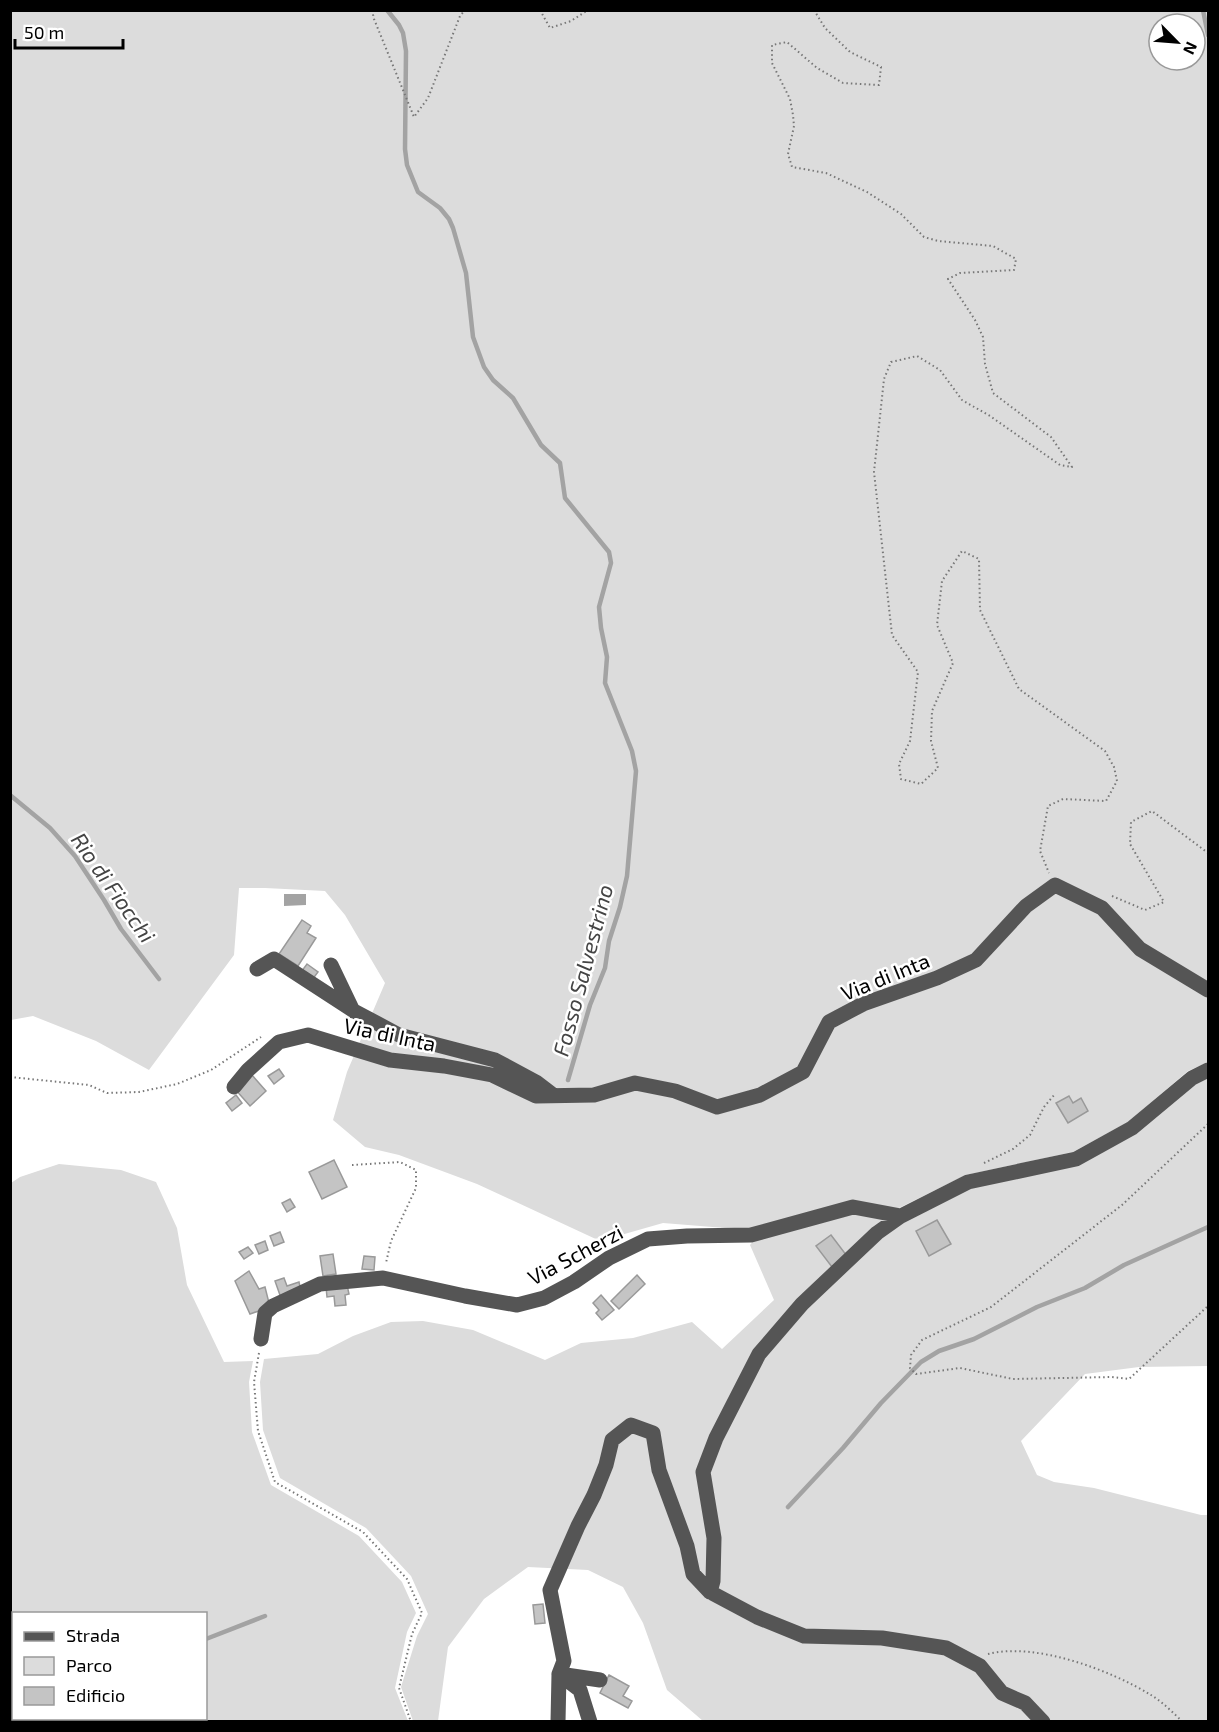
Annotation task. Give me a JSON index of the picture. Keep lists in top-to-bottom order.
{
  "streets": {
    "street": ["Via di Inta", "Via Scherzi"]
  },
  "water": ["Rio di Fiocchi", "Fosso Salvestrino"],
  "legend": ["Strada", "Parco", "Edificio"],
  "scale_bar": "50 m",
  "north": "bottom right"
}
